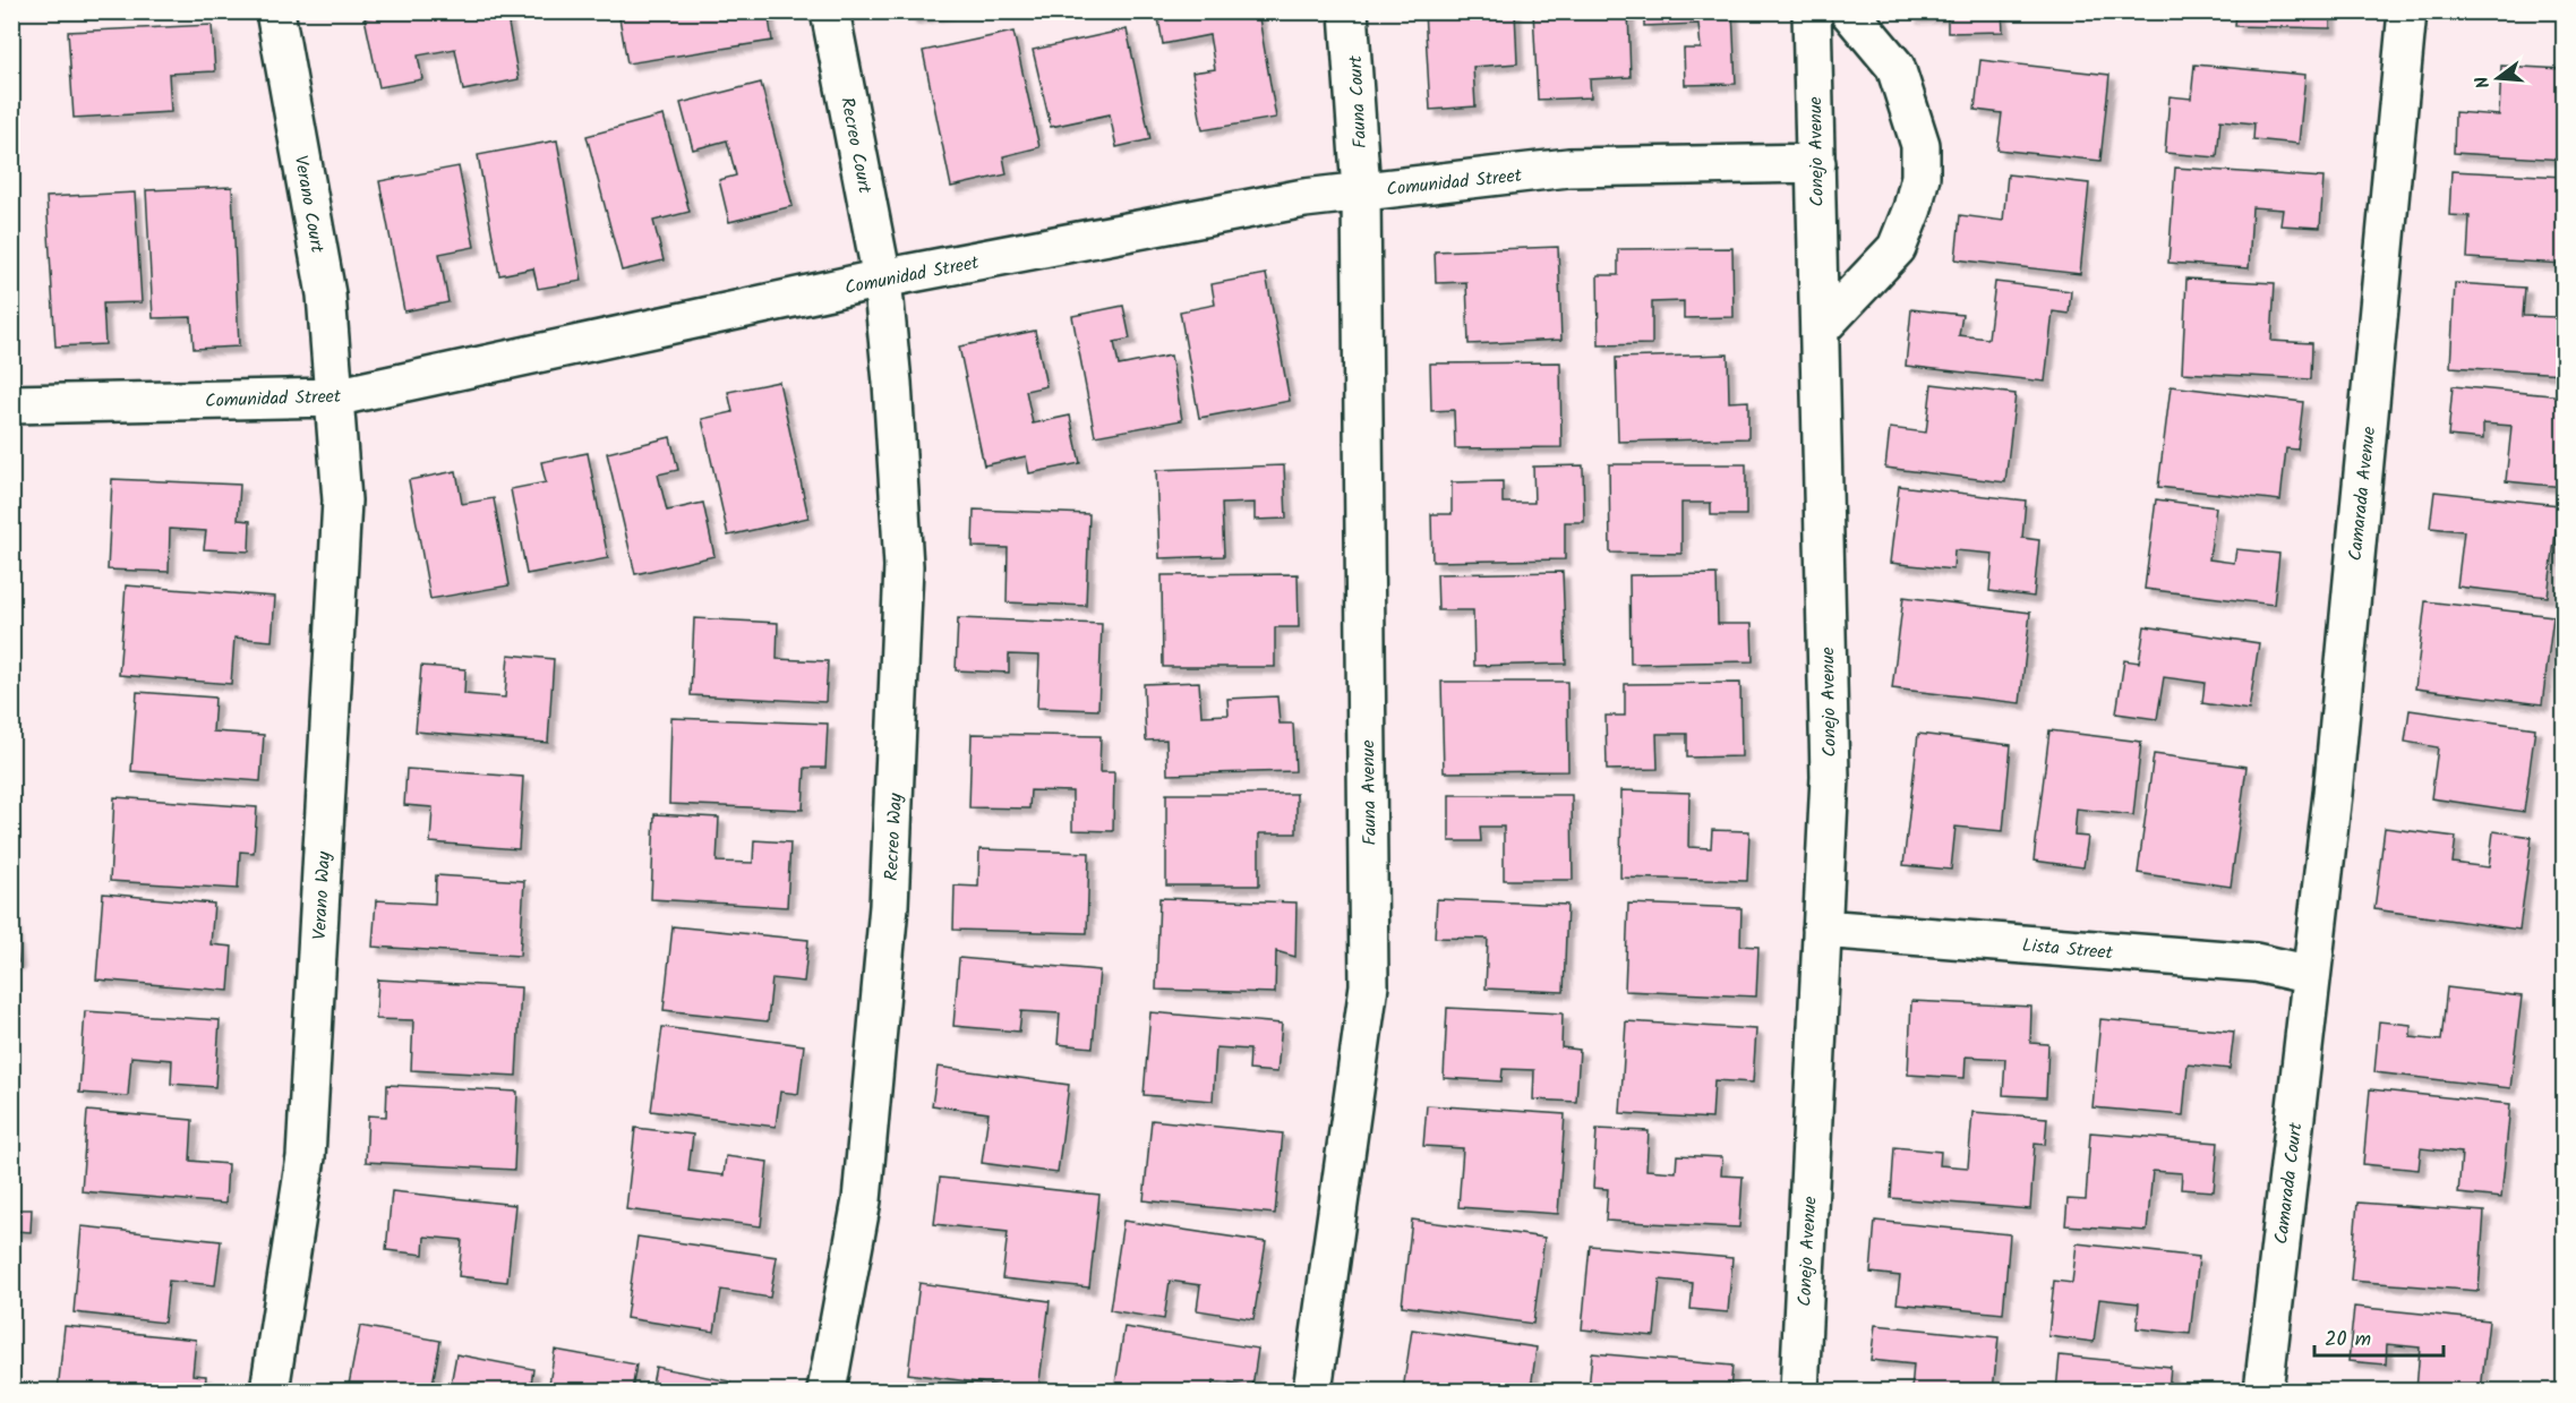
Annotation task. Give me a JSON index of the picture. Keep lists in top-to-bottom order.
{
  "streets": {
    "street": [
      "Fauna Court",
      "Recreo Court",
      "Conejo Avenue",
      "Comunidad Street",
      "Verano Court",
      "Camarada Avenue",
      "Fauna Avenue",
      "Recreo Way",
      "Verano Way",
      "Lista Street",
      "Camarada Court"
    ]
  },
  "crossings": [
    ["Fauna Court", "Comunidad Street"],
    ["Fauna Court", "Fauna Avenue"],
    ["Recreo Court", "Comunidad Street"],
    ["Recreo Court", "Recreo Way"],
    ["Conejo Avenue", "Comunidad Street"],
    ["Conejo Avenue", "Lista Street"],
    ["Comunidad Street", "Verano Court"],
    ["Comunidad Street", "Fauna Avenue"],
    ["Comunidad Street", "Recreo Way"],
    ["Comunidad Street", "Verano Way"],
    ["Verano Court", "Verano Way"],
    ["Camarada Avenue", "Lista Street"],
    ["Camarada Avenue", "Camarada Court"],
    ["Lista Street", "Camarada Court"]
  ],
  "scale_bar": "20 m",
  "north": "left"
}
